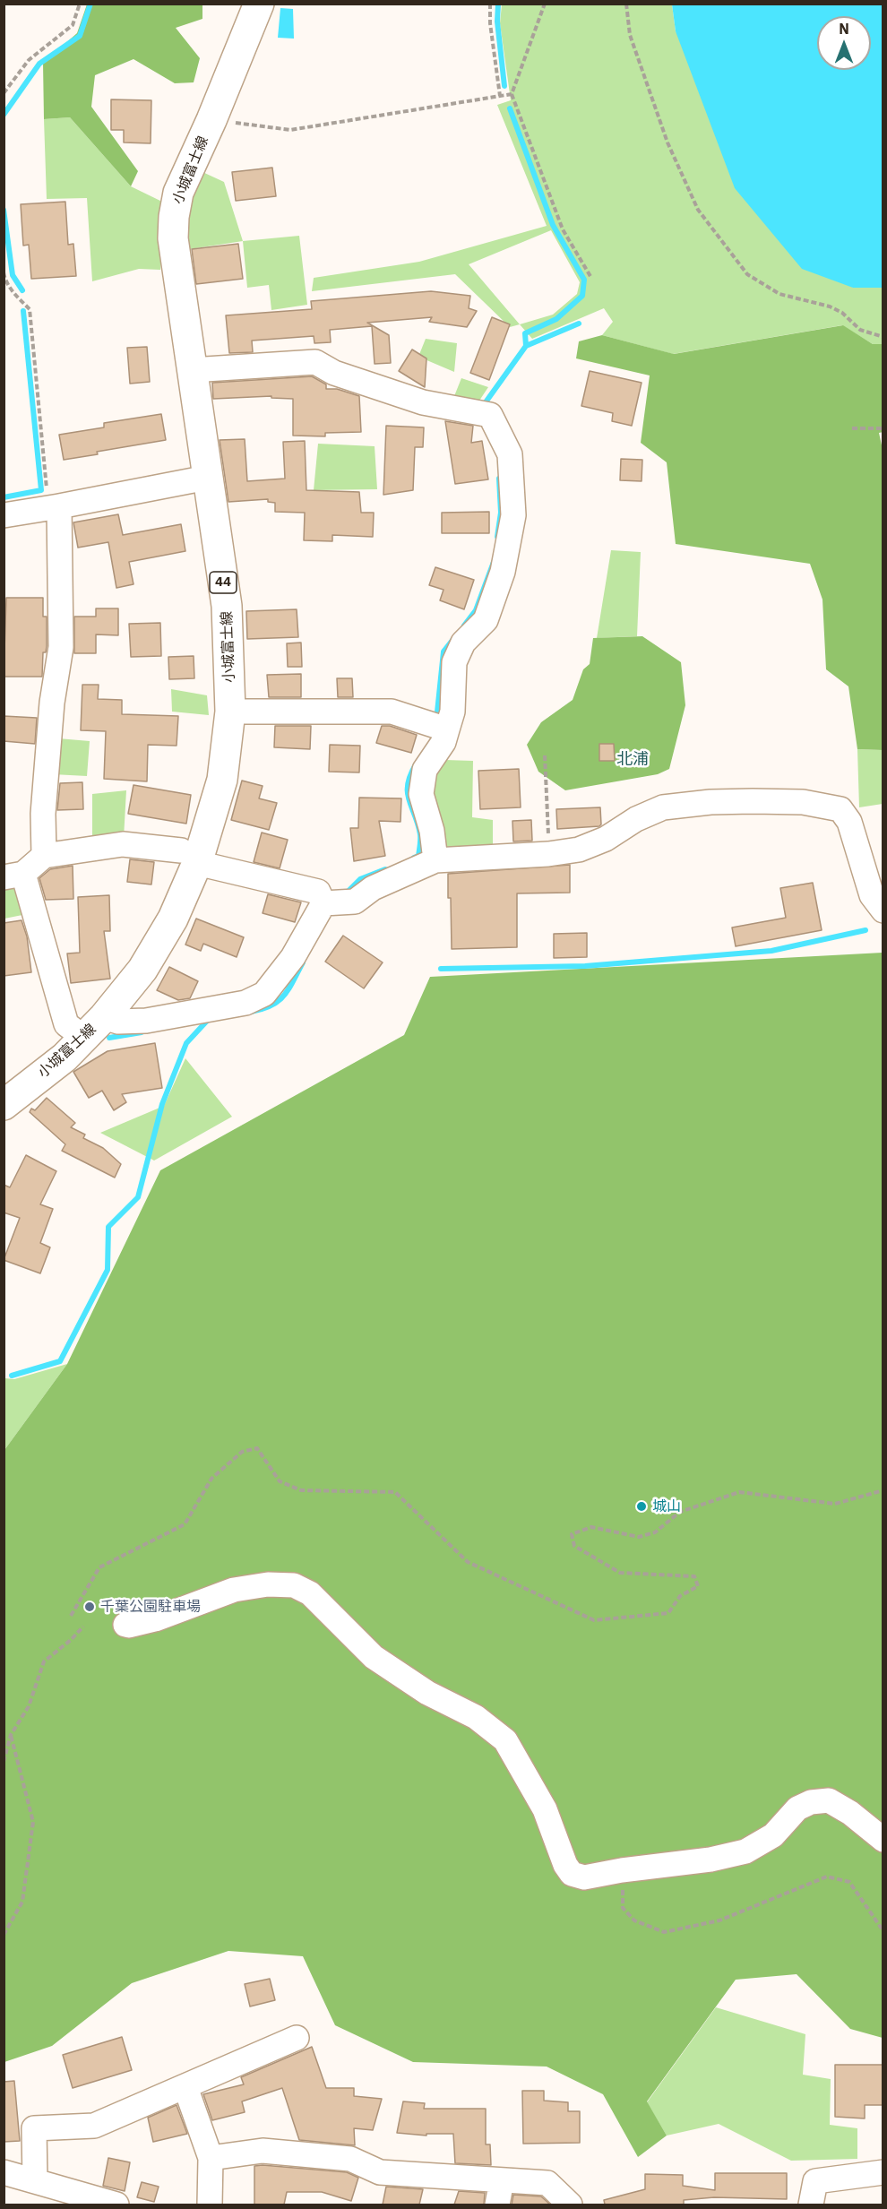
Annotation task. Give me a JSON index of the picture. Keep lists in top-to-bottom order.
{
  "streets": {
    "main road": ["小城富士線", "44"]
  },
  "districts": ["北浦"],
  "places": ["城山", "千葉公園駐車場"],
  "north": "top"
}
